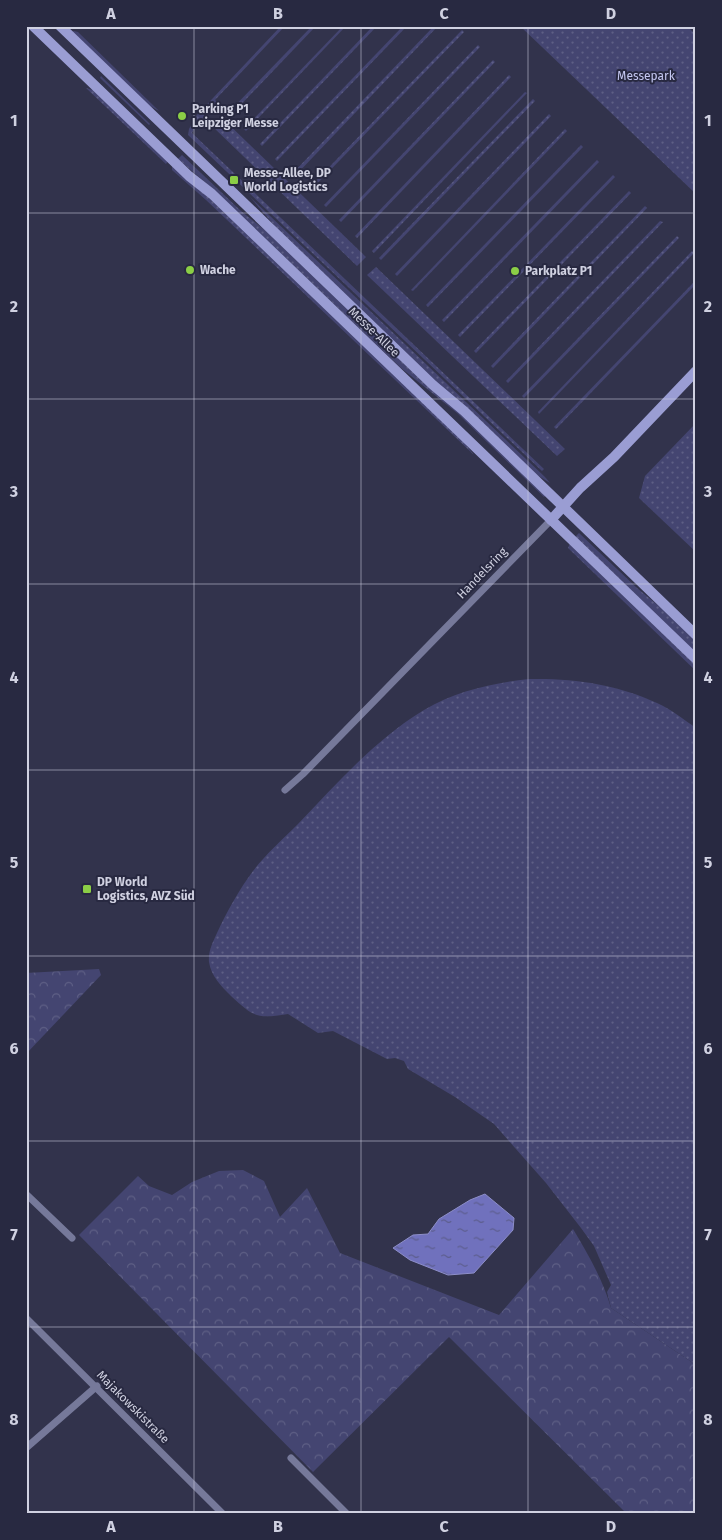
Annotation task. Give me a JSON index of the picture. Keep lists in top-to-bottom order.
{
  "streets": {
    "main road": ["Messe-Allee", "Handelsring"],
    "street": ["Majakowskistraße"]
  },
  "crossings": [
    ["Messe-Allee", "Handelsring"]
  ],
  "parks": ["Messepark"],
  "places": {
    "other": ["Parking P1 Leipziger Messe", "Wache", "Parkplatz P1"],
    "transit": ["Messe-Allee, DP World Logistics", "DP World Logistics, AVZ Süd"]
  },
  "grid": {
    "columns": [
      "A",
      "B",
      "C",
      "D"
    ],
    "rows": [
      "1",
      "2",
      "3",
      "4",
      "5",
      "6",
      "7",
      "8"
    ]
  }
}
